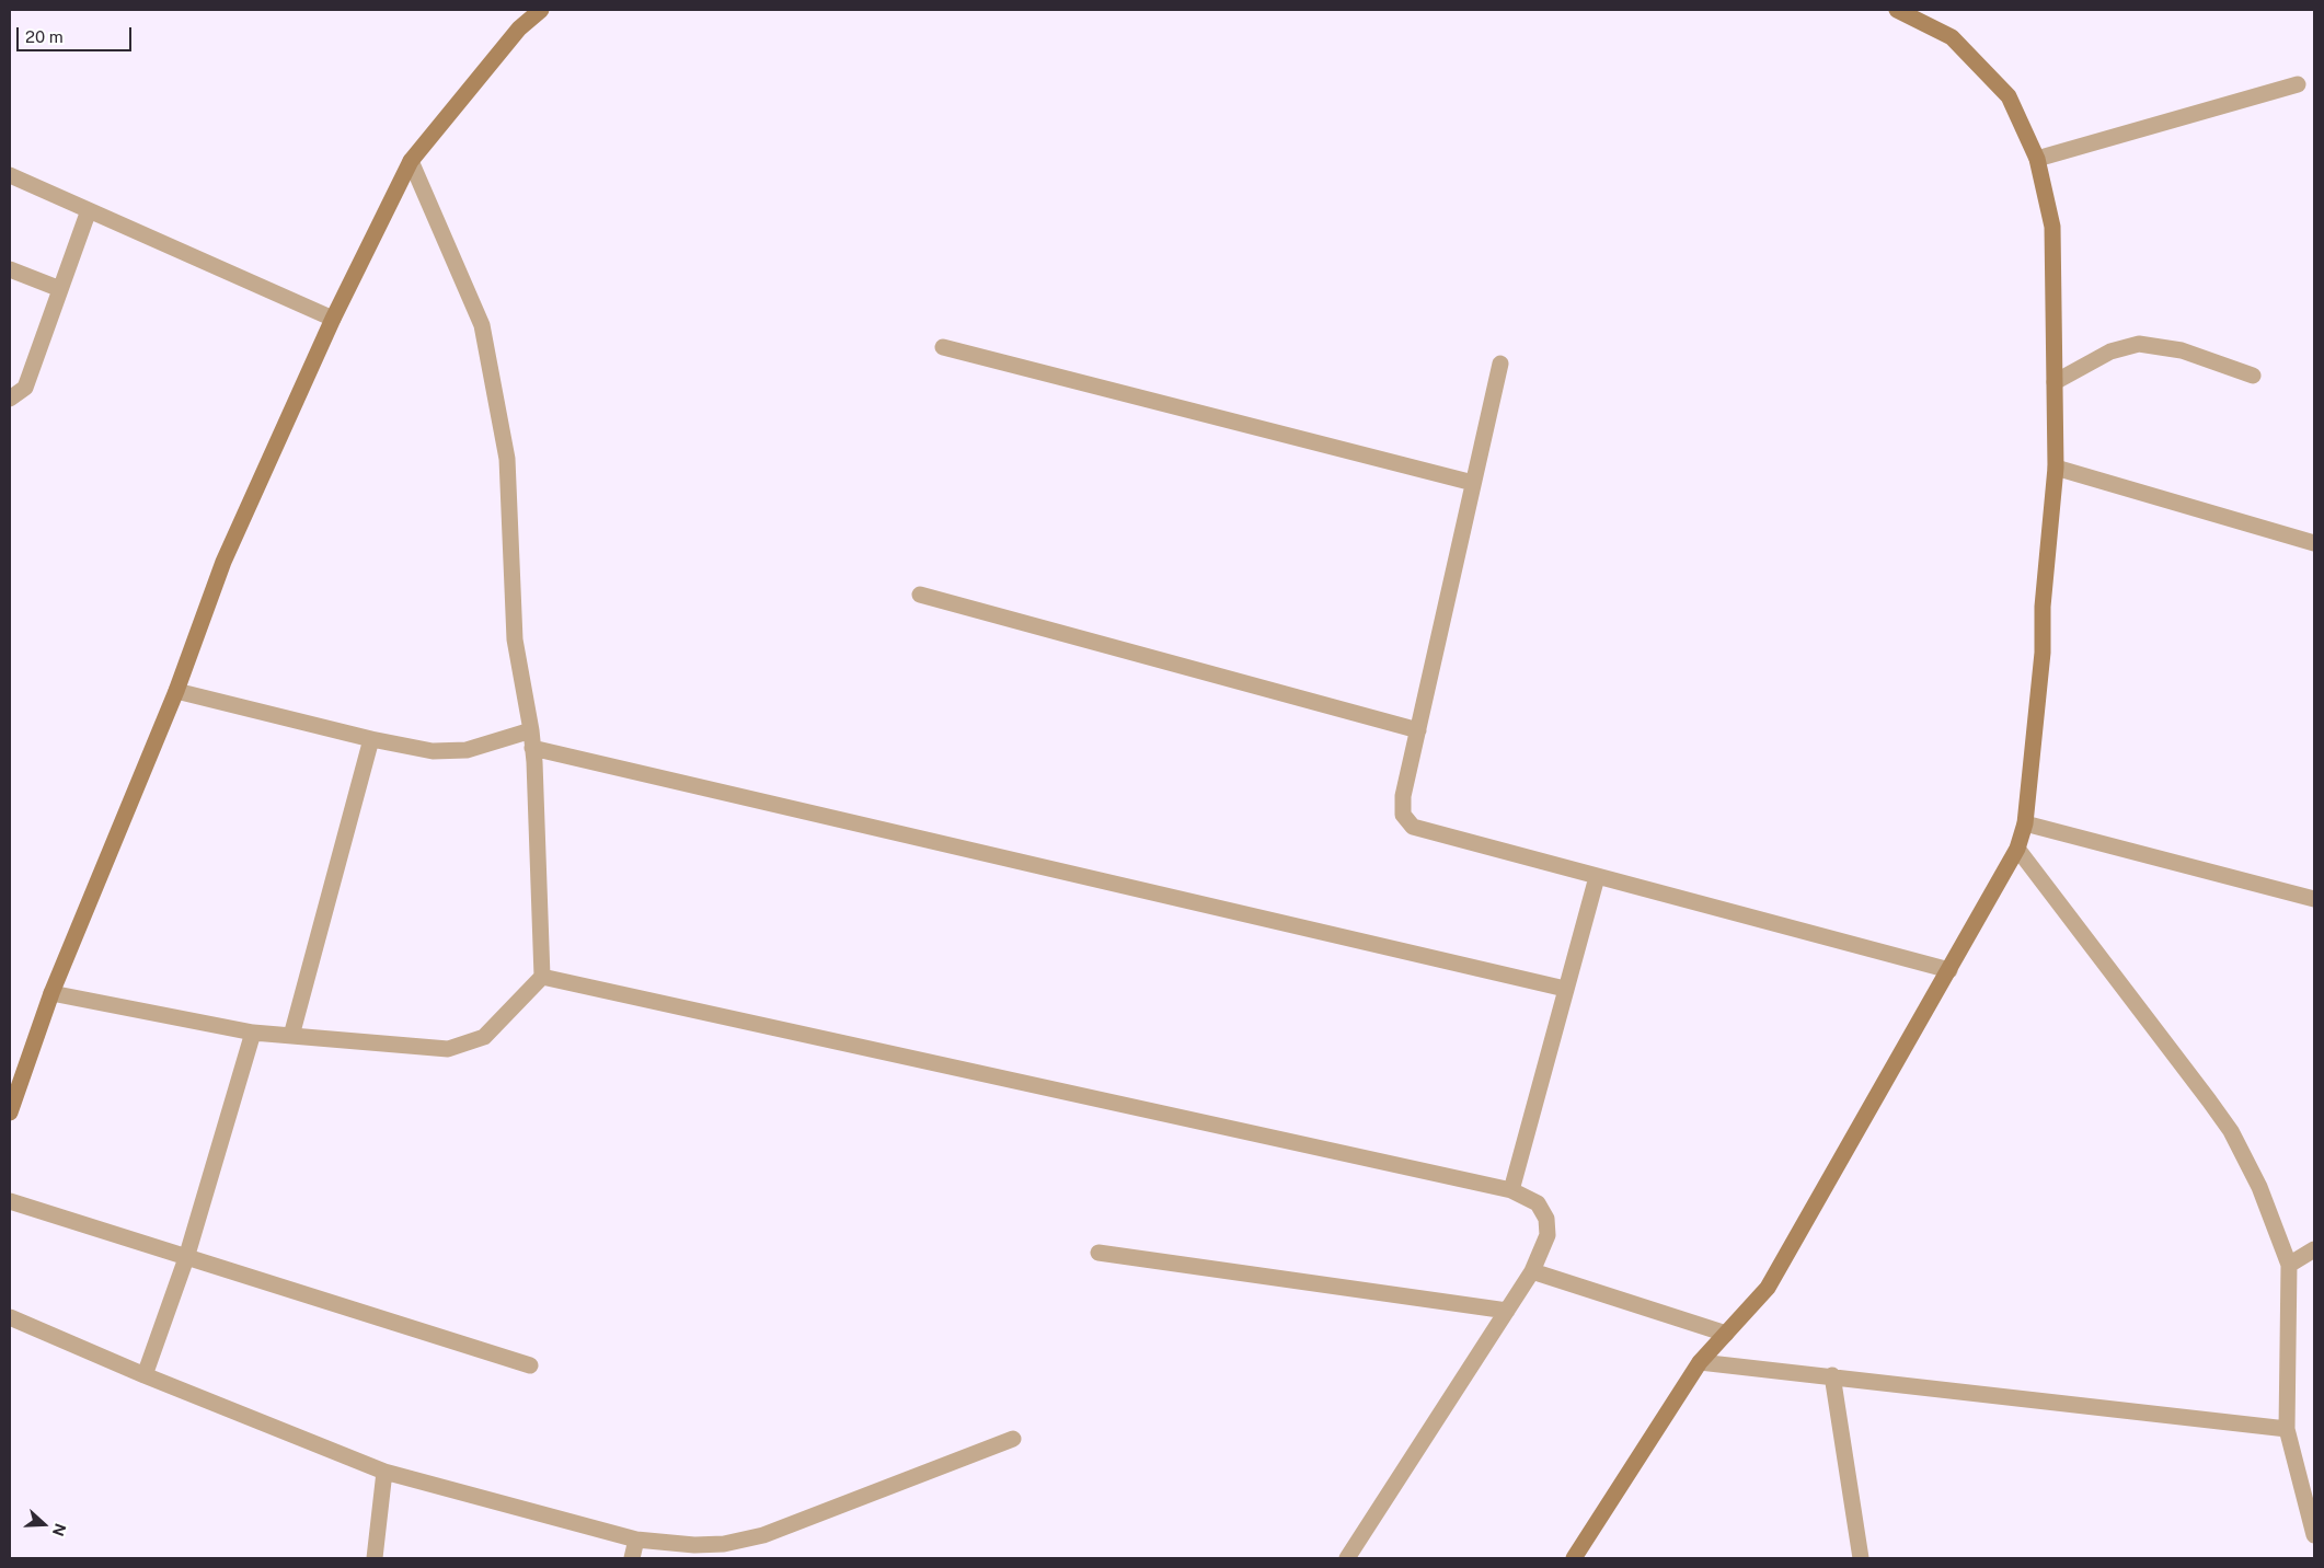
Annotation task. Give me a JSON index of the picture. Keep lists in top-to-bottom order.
{
  "scale_bar": "20 m",
  "north": "right"
}
